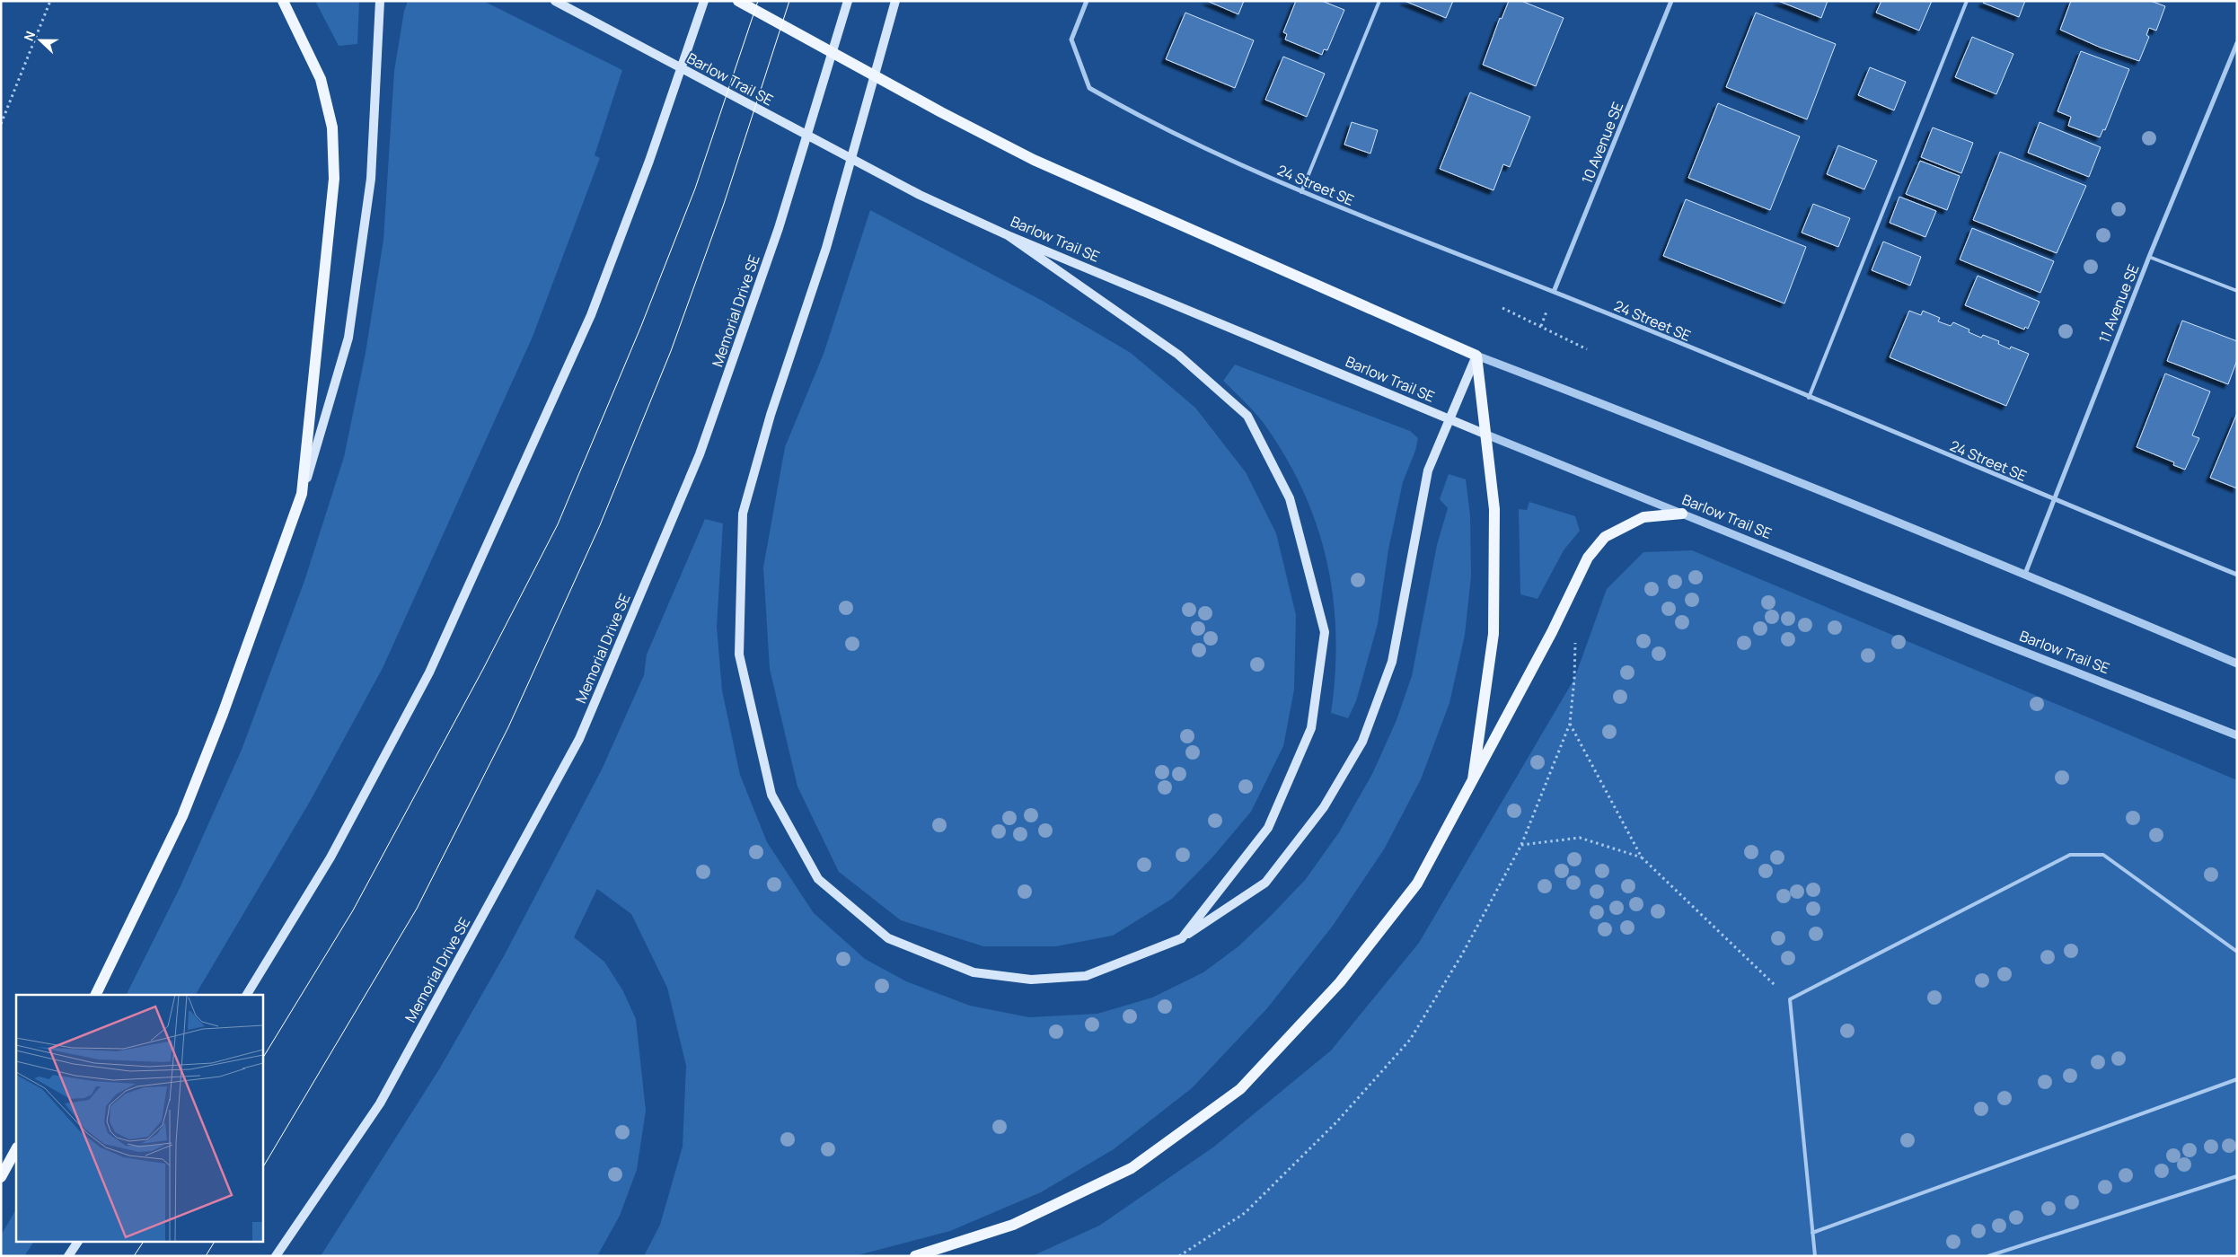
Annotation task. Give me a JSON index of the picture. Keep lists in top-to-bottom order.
{
  "streets": {
    "main road": ["Barlow Trail SE", "Memorial Drive SE"],
    "street": ["10 Avenue SE", "24 Street SE", "11 Avenue SE"]
  },
  "crossings": [
    ["10 Avenue SE", "24 Street SE"],
    ["24 Street SE", "11 Avenue SE"]
  ],
  "north": "left"
}
